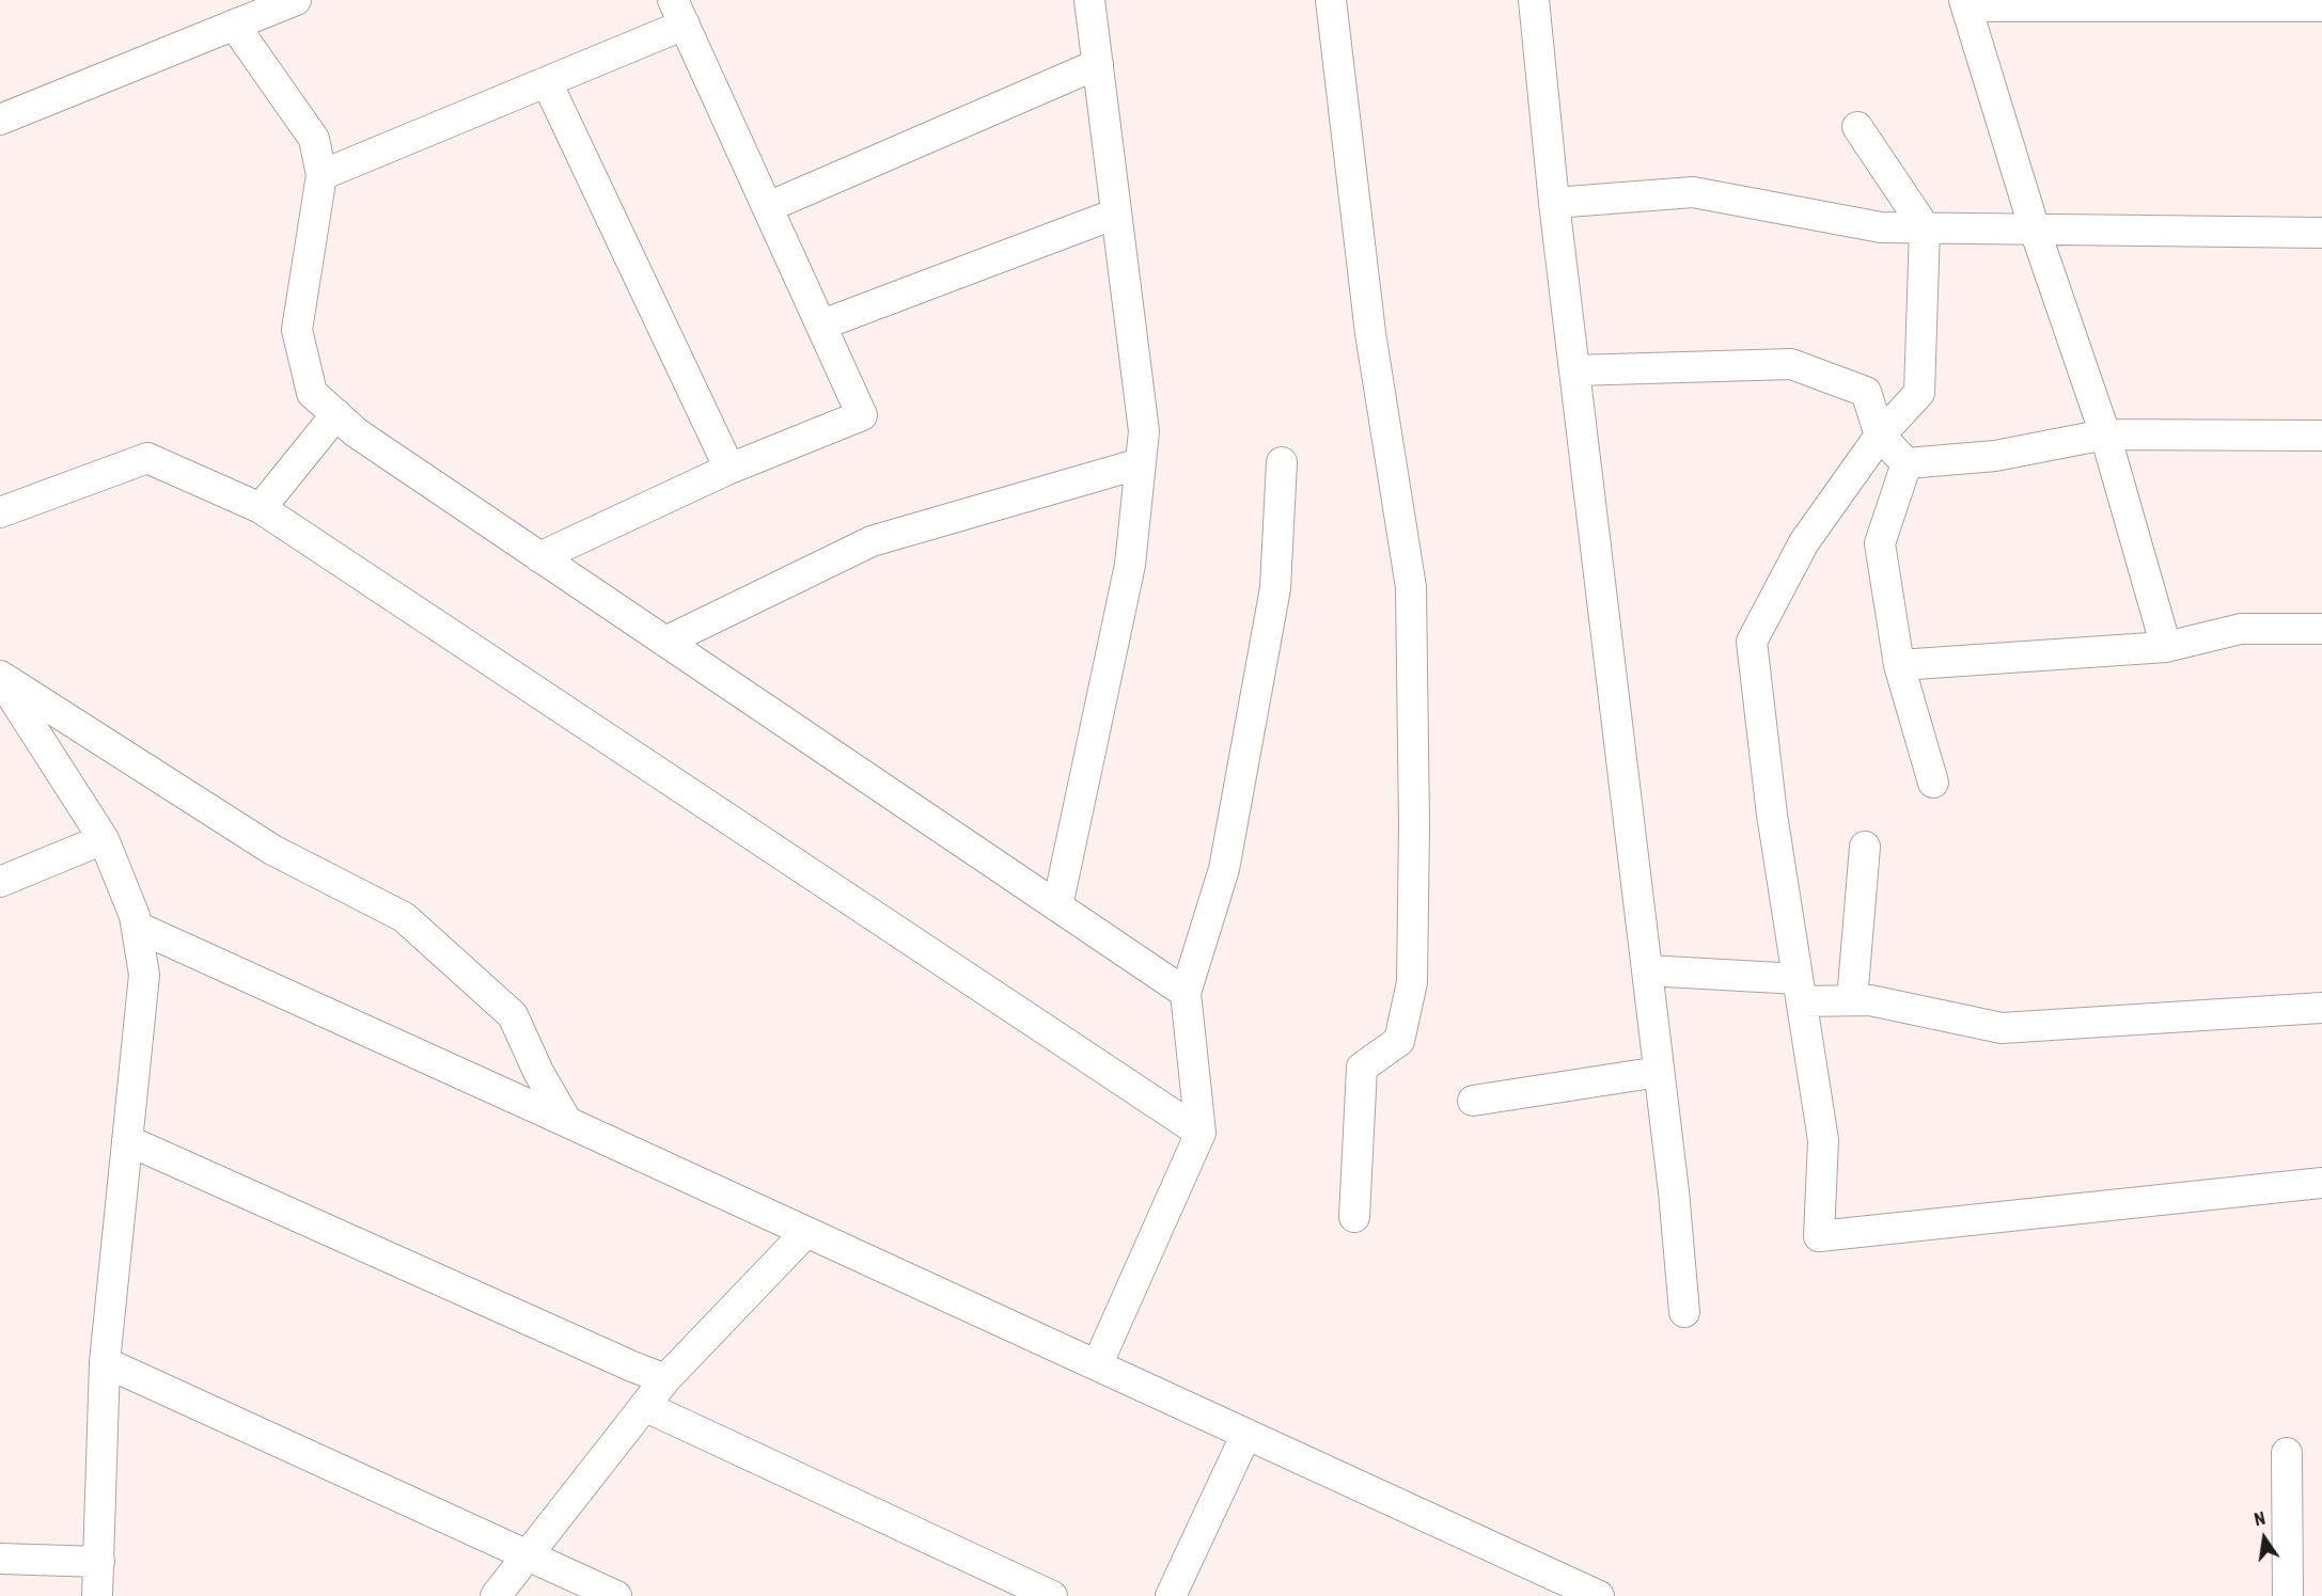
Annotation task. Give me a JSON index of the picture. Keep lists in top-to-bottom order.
{
  "north": "top"
}
